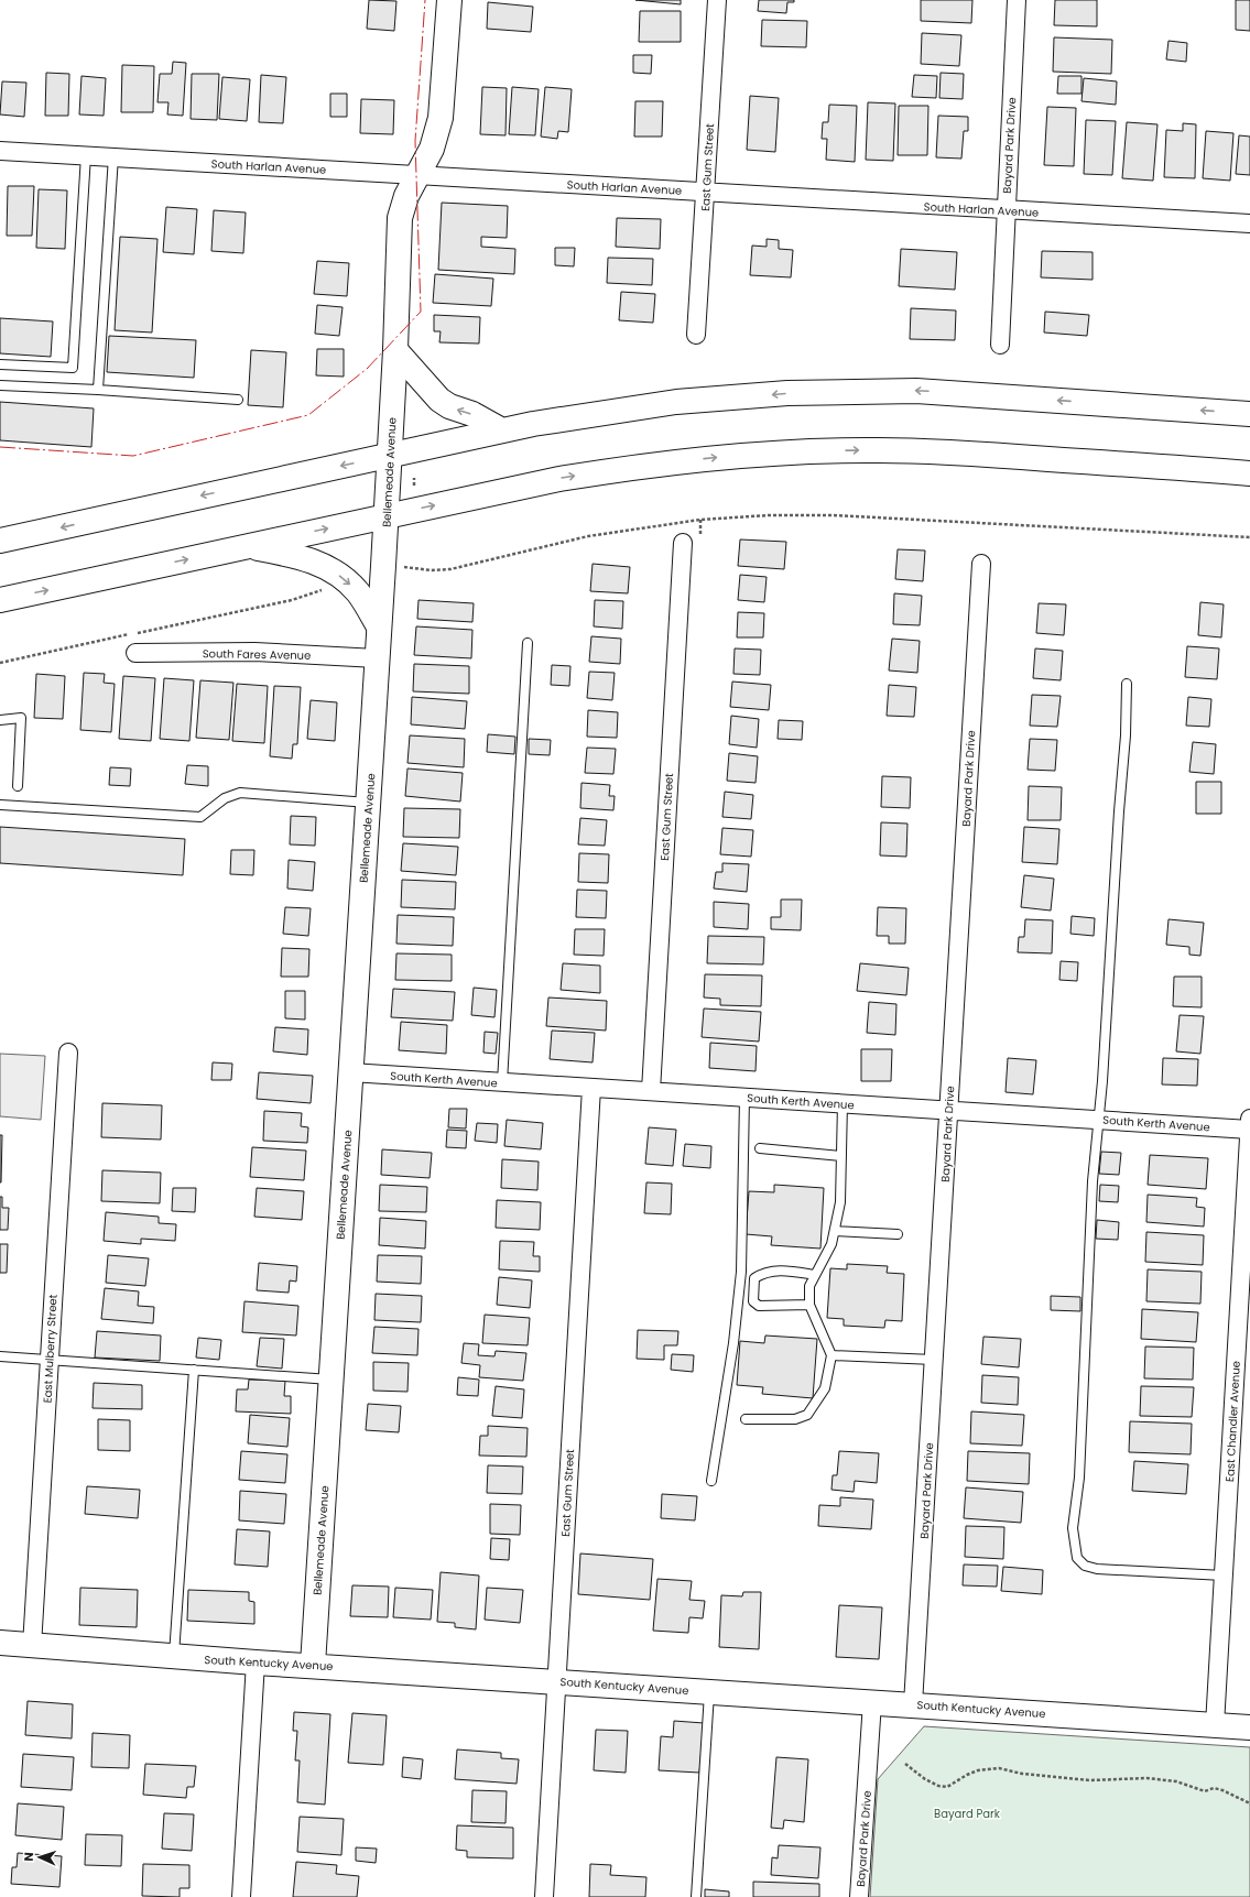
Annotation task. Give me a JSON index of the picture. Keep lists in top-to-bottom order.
{
  "streets": {
    "main road": ["Bellemeade Avenue", "South Kentucky Avenue"],
    "street": [
      "Bayard Park Drive",
      "South Harlan Avenue",
      "East Gum Street",
      "South Fares Avenue",
      "South Kerth Avenue",
      "East Mulberry Street",
      "East Chandler Avenue"
    ]
  },
  "crossings": [
    ["Bayard Park Drive", "South Harlan Avenue"],
    ["Bayard Park Drive", "South Kerth Avenue"],
    ["Bayard Park Drive", "South Kentucky Avenue"],
    ["South Harlan Avenue", "East Gum Street"],
    ["South Harlan Avenue", "Bellemeade Avenue"],
    ["East Gum Street", "South Kerth Avenue"],
    ["East Gum Street", "South Kentucky Avenue"],
    ["Bellemeade Avenue", "South Fares Avenue"],
    ["Bellemeade Avenue", "South Kerth Avenue"],
    ["Bellemeade Avenue", "South Kentucky Avenue"],
    ["South Kerth Avenue", "East Chandler Avenue"],
    ["East Mulberry Street", "South Kentucky Avenue"],
    ["East Chandler Avenue", "South Kentucky Avenue"]
  ],
  "parks": ["Bayard Park"],
  "north": "left"
}
